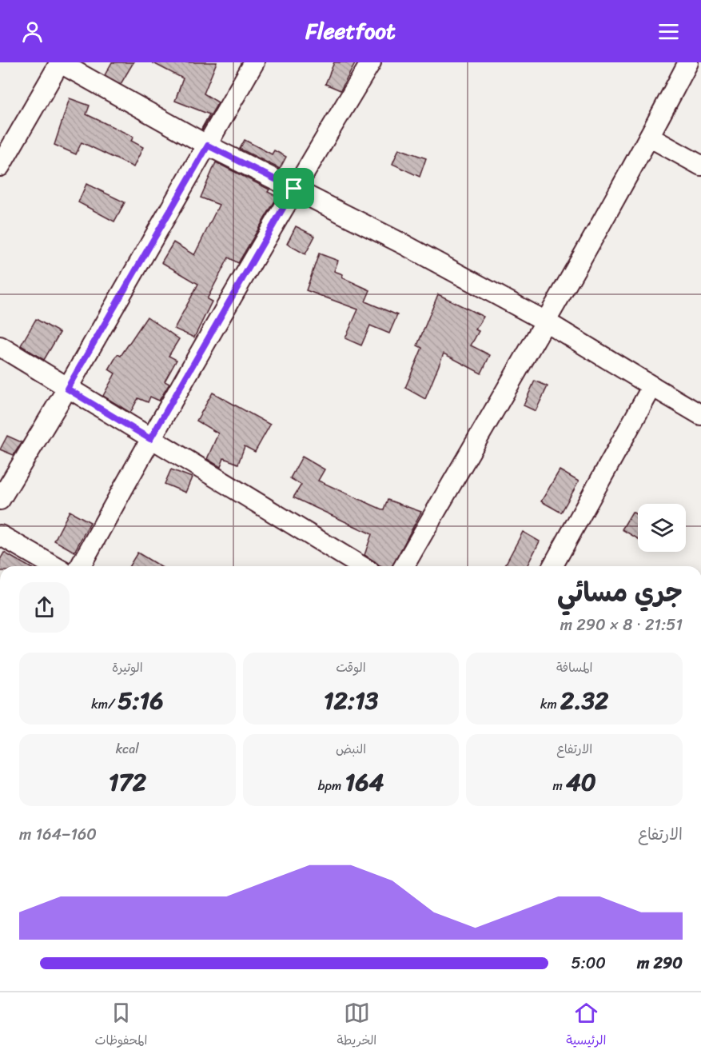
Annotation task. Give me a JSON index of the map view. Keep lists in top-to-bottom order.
{
  "page": {
    "header": "Fleetfoot",
    "heading": ["جري مسائي", "21:51 · 8 × 290 m"],
    "stats": [
      ["المسافة", "2.32 km"],
      ["الوقت", "12:13"],
      ["الوتيرة", "5:16 /km"],
      ["الارتفاع", "40 m"],
      ["النبض", "164 bpm"],
      ["kcal", "172"]
    ],
    "chart": ["الارتفاع", "160–164 m"],
    "list": [
      {
        "name": "290 m",
        "note": "5:00"
      }
    ],
    "tabs": ["الرئيسية", "الخريطة", "المحفوظات"]
  }
}
